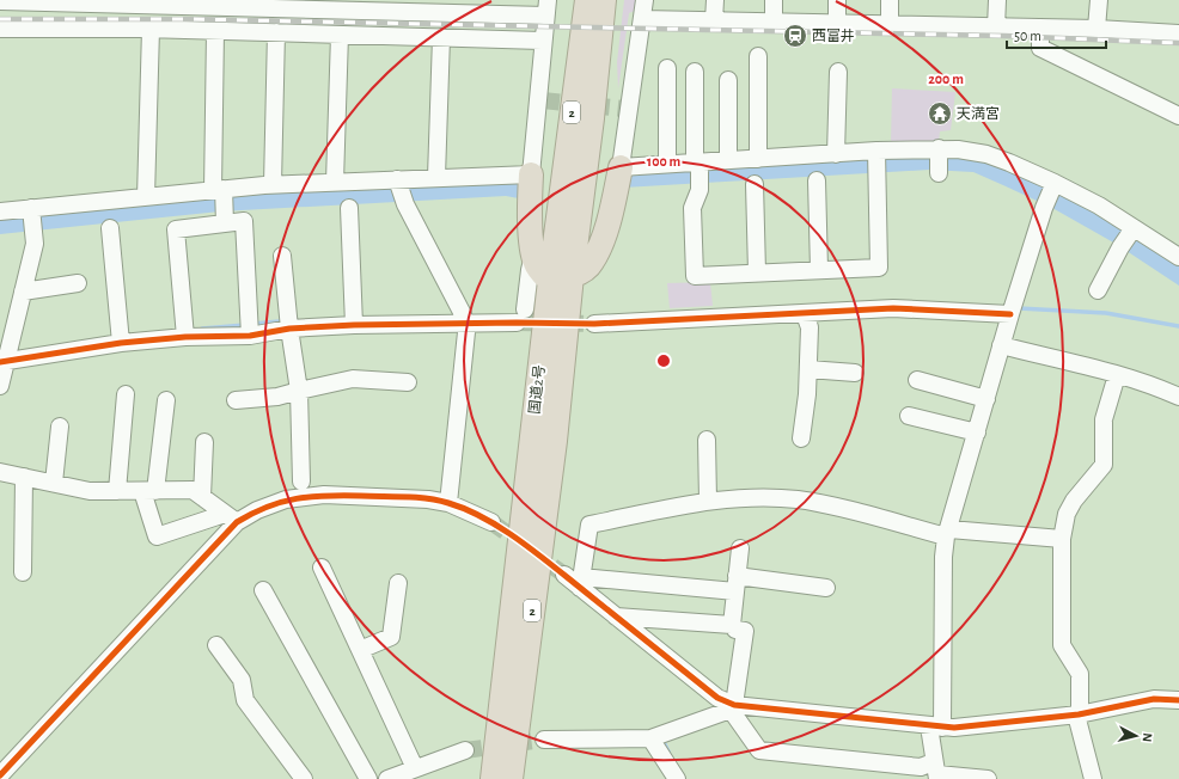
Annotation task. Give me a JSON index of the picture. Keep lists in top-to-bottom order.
{
  "streets": {
    "highway": ["2", "国道2号"]
  },
  "places": {
    "station": ["西富井"],
    "temple": ["天満宮"]
  },
  "scale_bar": "50 m",
  "north": "right",
  "rings": ["200 m", "100 m"]
}
